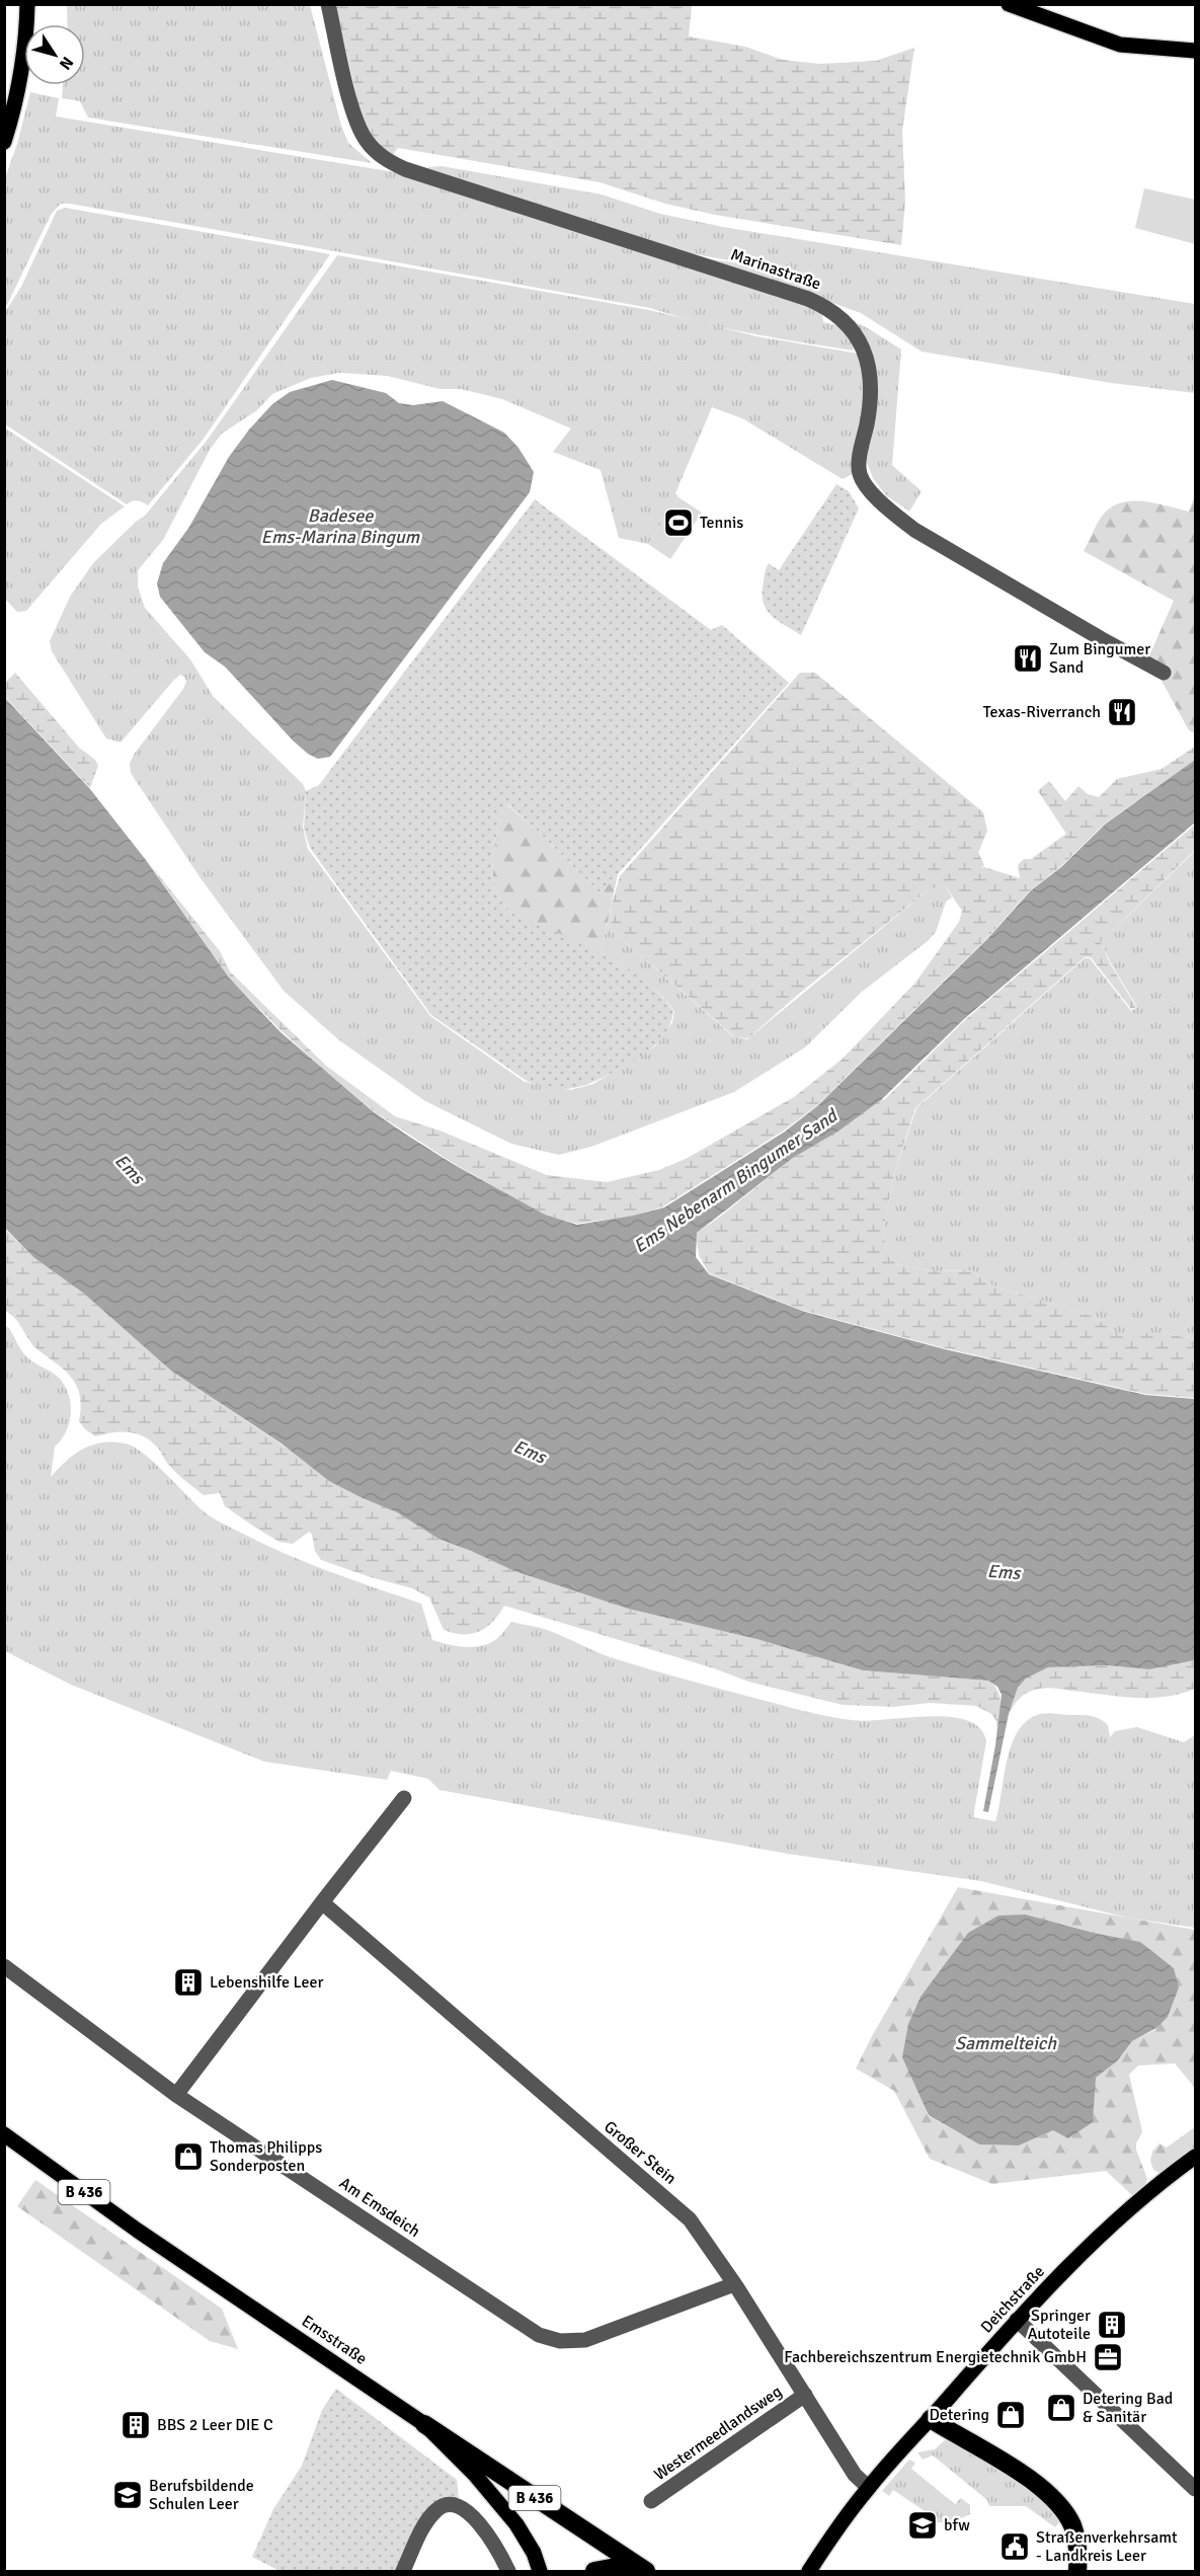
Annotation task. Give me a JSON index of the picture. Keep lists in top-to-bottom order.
{
  "streets": {
    "highway": ["B 436", "Emsstraße"],
    "main road": ["Deichstraße"],
    "street": [
      "Marinastraße",
      "Großer Stein",
      "Am Emsdeich",
      "Westermeedlandsweg"
    ]
  },
  "crossings": [
    ["Großer Stein", "Am Emsdeich"],
    ["Großer Stein", "Deichstraße"],
    ["Großer Stein", "Westermeedlandsweg"]
  ],
  "water": [
    "Badesee Ems-Marina Bingum",
    "Ems",
    "Ems Nebenarm Bingumer Sand",
    "Sammelteich"
  ],
  "places": {
    "sports": ["Tennis"],
    "restaurant": ["Zum Bingumer Sand", "Texas-Riverranch"],
    "building": ["Lebenshilfe Leer", "Springer Autoteile", "BBS 2 Leer DIE C"],
    "shop": ["Thomas Philipps Sonderposten", "Detering Bad & Sanitär", "Detering"],
    "office": ["Fachbereichszentrum Energietechnik GmbH"],
    "school or university": ["Berufsbildende Schulen Leer", "bfw"],
    "public building": ["Straßenverkehrsamt - Landkreis Leer"]
  },
  "north": "bottom right"
}
